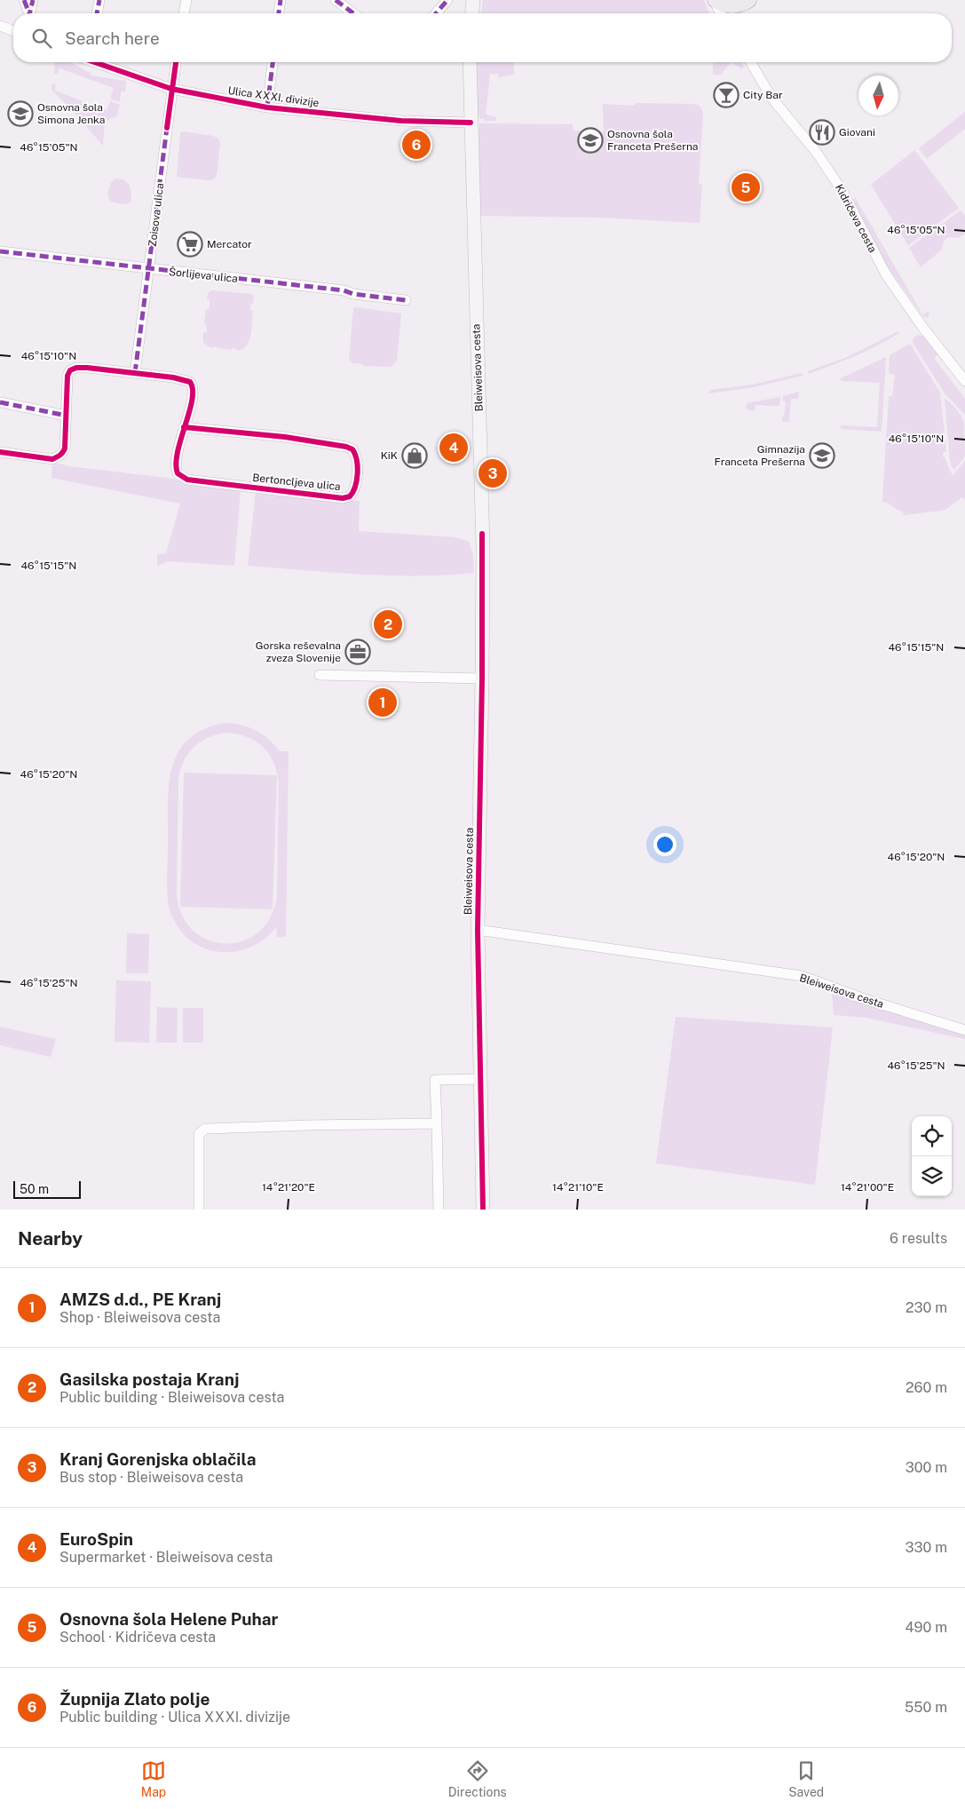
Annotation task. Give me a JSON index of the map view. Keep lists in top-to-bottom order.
{
  "streets": {
    "main road": ["Bleiweisova cesta"],
    "street": [
      "Ulica XXXI. divizije",
      "Zoisova ulica",
      "Kidričeva cesta",
      "Šorlijeva ulica",
      "Bertoncljeva ulica"
    ]
  },
  "crossings": [
    ["Ulica XXXI. divizije", "Zoisova ulica"],
    ["Ulica XXXI. divizije", "Bleiweisova cesta"],
    ["Zoisova ulica", "Šorlijeva ulica"],
    ["Zoisova ulica", "Bertoncljeva ulica"]
  ],
  "places": {
    "bar": ["City Bar"],
    "school or university": ["Osnovna šola Simona Jenka", "Osnovna šola Franceta Prešerna", "Gimnazija Franceta Prešerna"],
    "restaurant": ["Giovani"],
    "supermarket": ["Mercator"],
    "shop": ["KiK"],
    "office": ["Gorska reševalna zveza Slovenije"]
  },
  "scale_bar": "50 m",
  "north": "bottom",
  "page": {
    "search": "Search here",
    "pins": [
      "6",
      "5",
      "4",
      "3",
      "2",
      "1"
    ],
    "scale": "50 m",
    "heading": ["Nearby", "6 results"],
    "list": [
      {
        "mark": "1",
        "name": "AMZS d.d., PE Kranj",
        "note": "Shop · Bleiweisova cesta",
        "value": "230 m"
      },
      {
        "mark": "2",
        "name": "Gasilska postaja Kranj",
        "note": "Public building · Bleiweisova cesta",
        "value": "260 m"
      },
      {
        "mark": "3",
        "name": "Kranj Gorenjska oblačila",
        "note": "Bus stop · Bleiweisova cesta",
        "value": "300 m"
      },
      {
        "mark": "4",
        "name": "EuroSpin",
        "note": "Supermarket · Bleiweisova cesta",
        "value": "330 m"
      },
      {
        "mark": "5",
        "name": "Osnovna šola Helene Puhar",
        "note": "School · Kidričeva cesta",
        "value": "490 m"
      },
      {
        "mark": "6",
        "name": "Župnija Zlato polje",
        "note": "Public building · Ulica XXXI. divizije",
        "value": "550 m"
      }
    ],
    "nav": ["Map", "Directions", "Saved"]
  },
  "coordinates": [
    "46°15'05\"N",
    "46°15'10\"N",
    "46°15'15\"N",
    "46°15'20\"N",
    "46°15'25\"N",
    "14°21'20\"E",
    "14°21'10\"E",
    "14°21'00\"E"
  ]
}
